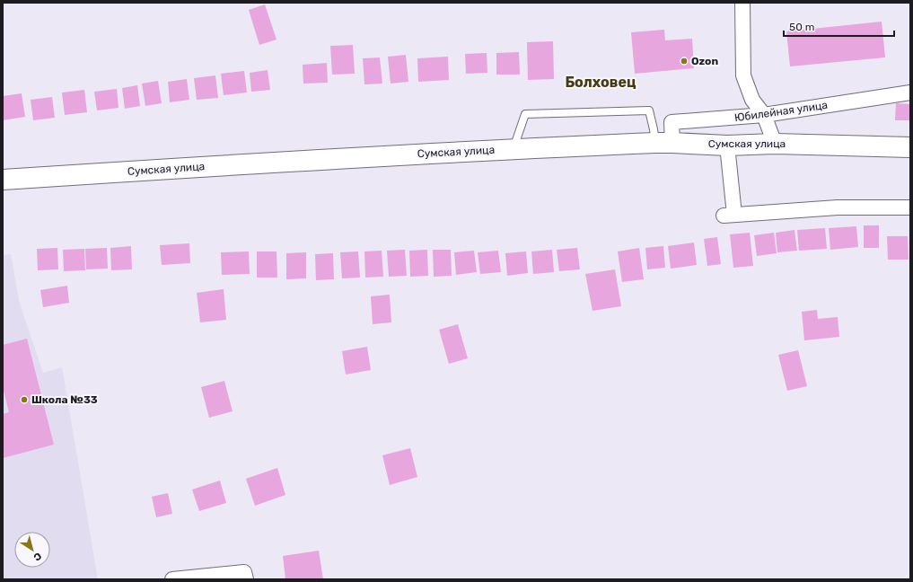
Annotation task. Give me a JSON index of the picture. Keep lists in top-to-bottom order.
{
  "streets": {
    "main road": ["Сумская улица"],
    "street": ["Юбилейная улица"]
  },
  "crossings": [
    ["Юбилейная улица", "Сумская улица"]
  ],
  "districts": ["Болховец"],
  "places": ["Ozon", "Школа №33"],
  "scale_bar": "50 m",
  "north": "bottom right"
}
